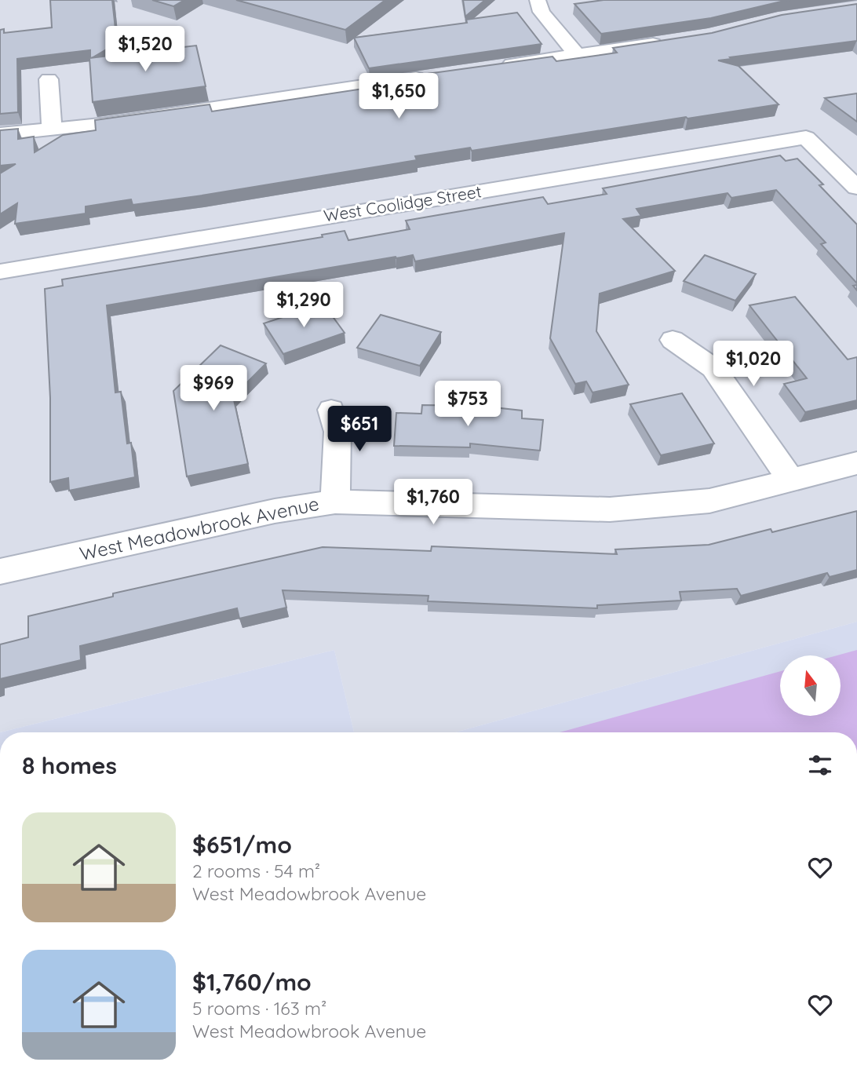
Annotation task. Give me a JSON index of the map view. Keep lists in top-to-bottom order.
{
  "streets": {
    "street": ["West Coolidge Street", "West Meadowbrook Avenue"]
  },
  "north": "top",
  "page": {
    "price": [
      "$1,520",
      "$1,650",
      "$1,290",
      "$1,020",
      "$969",
      "$753",
      "$651",
      "$1,760"
    ],
    "heading": "8 homes",
    "list": [
      {
        "name": "$651/mo",
        "note": "2 rooms · 54 m² · West Meadowbrook Avenue"
      },
      {
        "name": "$1,760/mo",
        "note": "5 rooms · 163 m² · West Meadowbrook Avenue"
      }
    ]
  }
}
